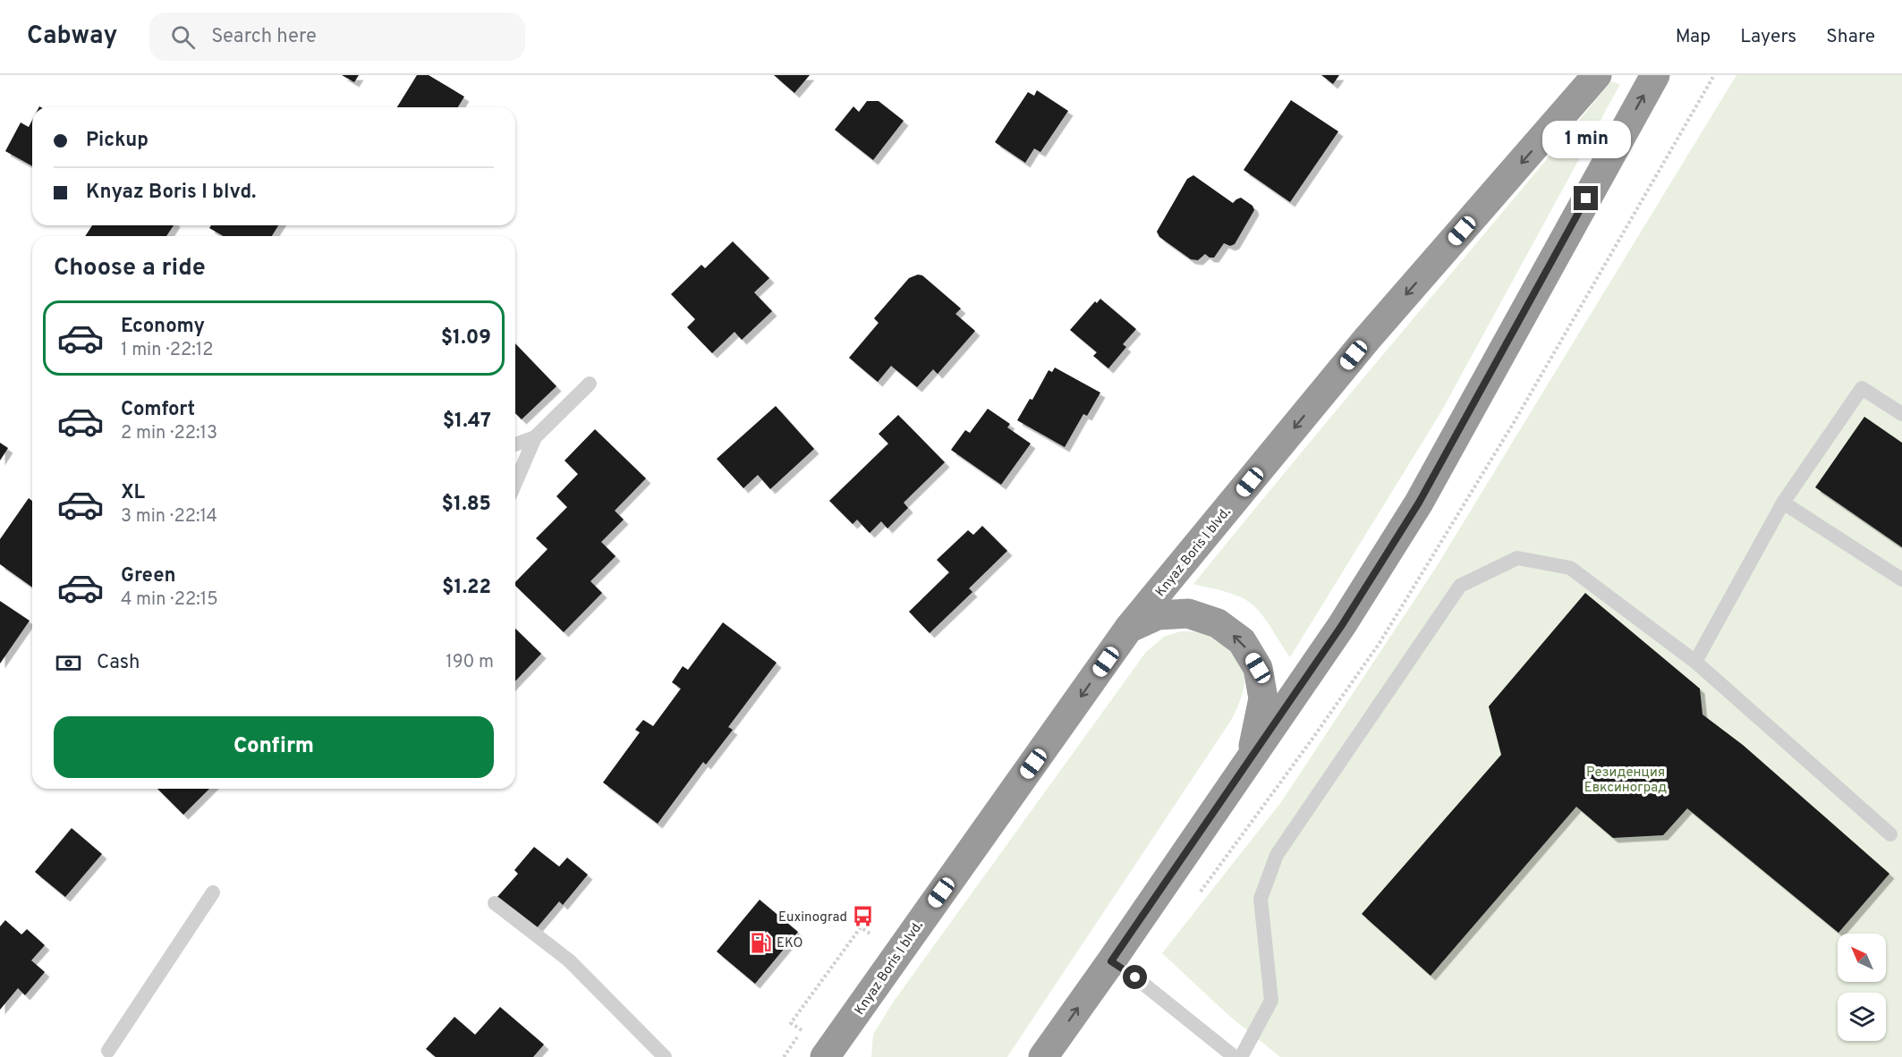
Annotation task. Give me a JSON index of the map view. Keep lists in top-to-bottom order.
{
  "streets": {
    "highway": ["Knyaz Boris I blvd."]
  },
  "parks": ["Резиденция Евксиноград"],
  "places": {
    "bus stop": ["Euxinograd"],
    "fuel station": ["ЕКО"]
  },
  "north": "top left",
  "page": {
    "header": "Cabway",
    "search": "Search here",
    "nav": ["Map", "Layers", "Share"],
    "banner": ["Pickup", "Knyaz Boris I blvd."],
    "bubble": "1 min",
    "heading": "Choose a ride",
    "list": [
      {
        "name": "Economy",
        "note": "1 min · 22:12",
        "value": "$1.09"
      },
      {
        "name": "Comfort",
        "note": "2 min · 22:13",
        "value": "$1.47"
      },
      {
        "name": "XL",
        "note": "3 min · 22:14",
        "value": "$1.85"
      },
      {
        "name": "Green",
        "note": "4 min · 22:15",
        "value": "$1.22"
      }
    ],
    "pay": ["Cash", "190 m"],
    "buttons": "Confirm"
  }
}
